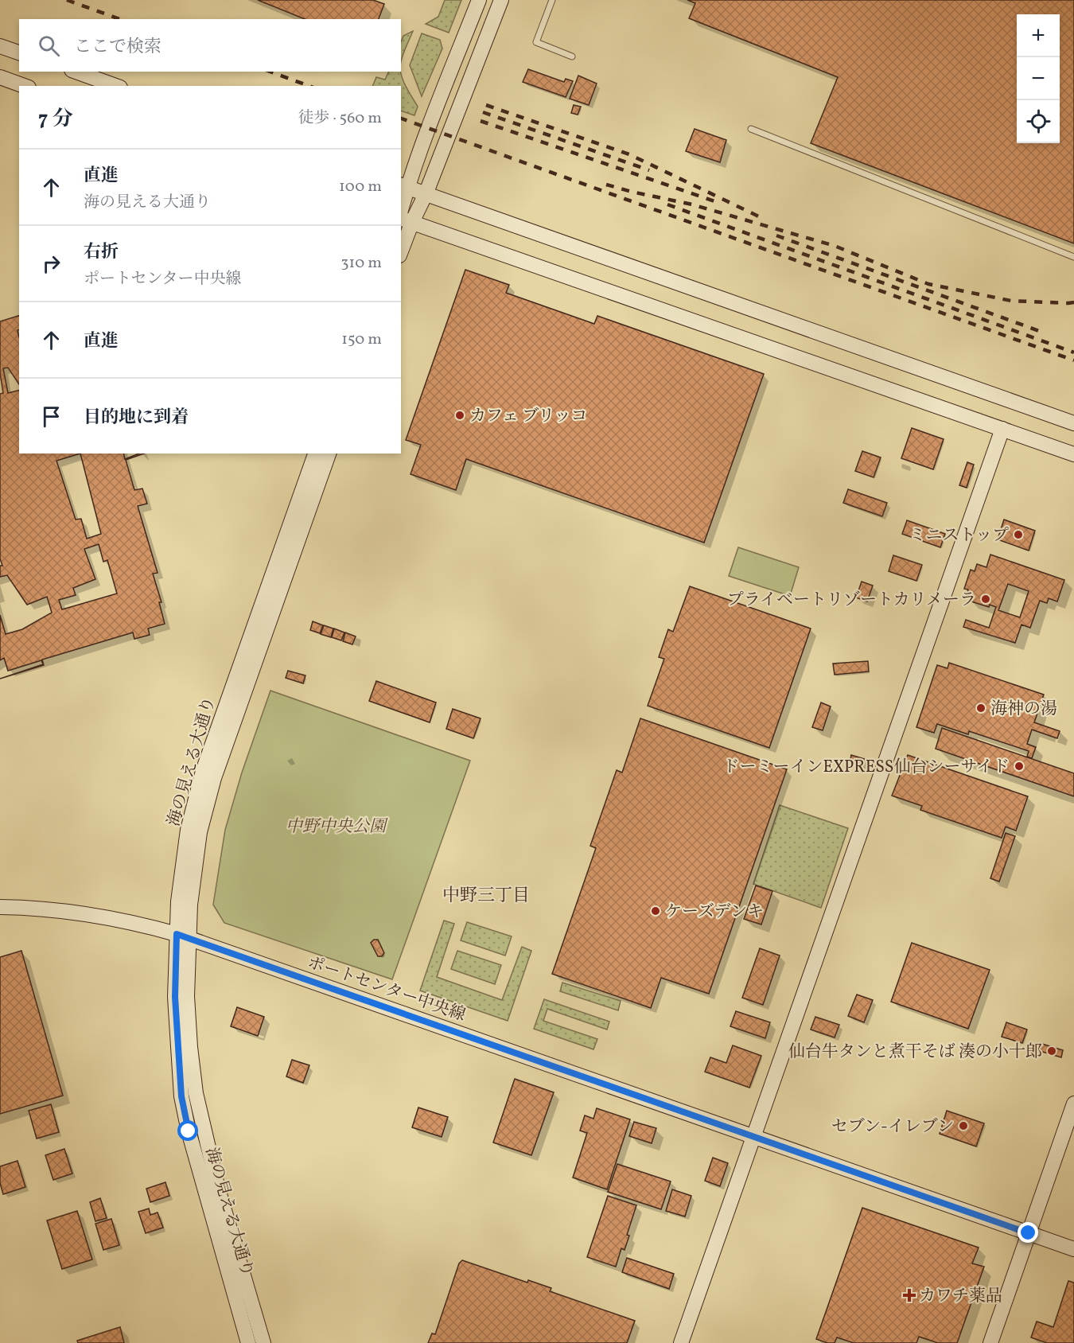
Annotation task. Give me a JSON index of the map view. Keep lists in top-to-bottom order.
{
  "streets": {
    "street": ["海の見える大通り", "ポートセンター中央線"]
  },
  "crossings": [
    ["海の見える大通り", "ポートセンター中央線"]
  ],
  "districts": ["中野三丁目"],
  "parks": ["中野中央公園"],
  "places": {
    "other": [
      "カフェ ブリッコ",
      "ミニストップ",
      "プライベートリゾートカリメーラ",
      "海神の湯",
      "ドーミーインEXPRESS仙台シーサイド",
      "ケーズデンキ",
      "仙台牛タンと煮干そば 湊の小十郎",
      "セブン-イレブン"
    ],
    "health": ["カワチ薬品"]
  },
  "page": {
    "map_buttons": ["+", "−"],
    "search": "ここで検索",
    "heading": ["7 分", "徒歩 · 560 m"],
    "list": [
      ["直進", "海の見える大通り", "100 m"],
      ["右折", "ポートセンター中央線", "310 m"],
      ["直進", "150 m"],
      "目的地に到着"
    ]
  }
}
